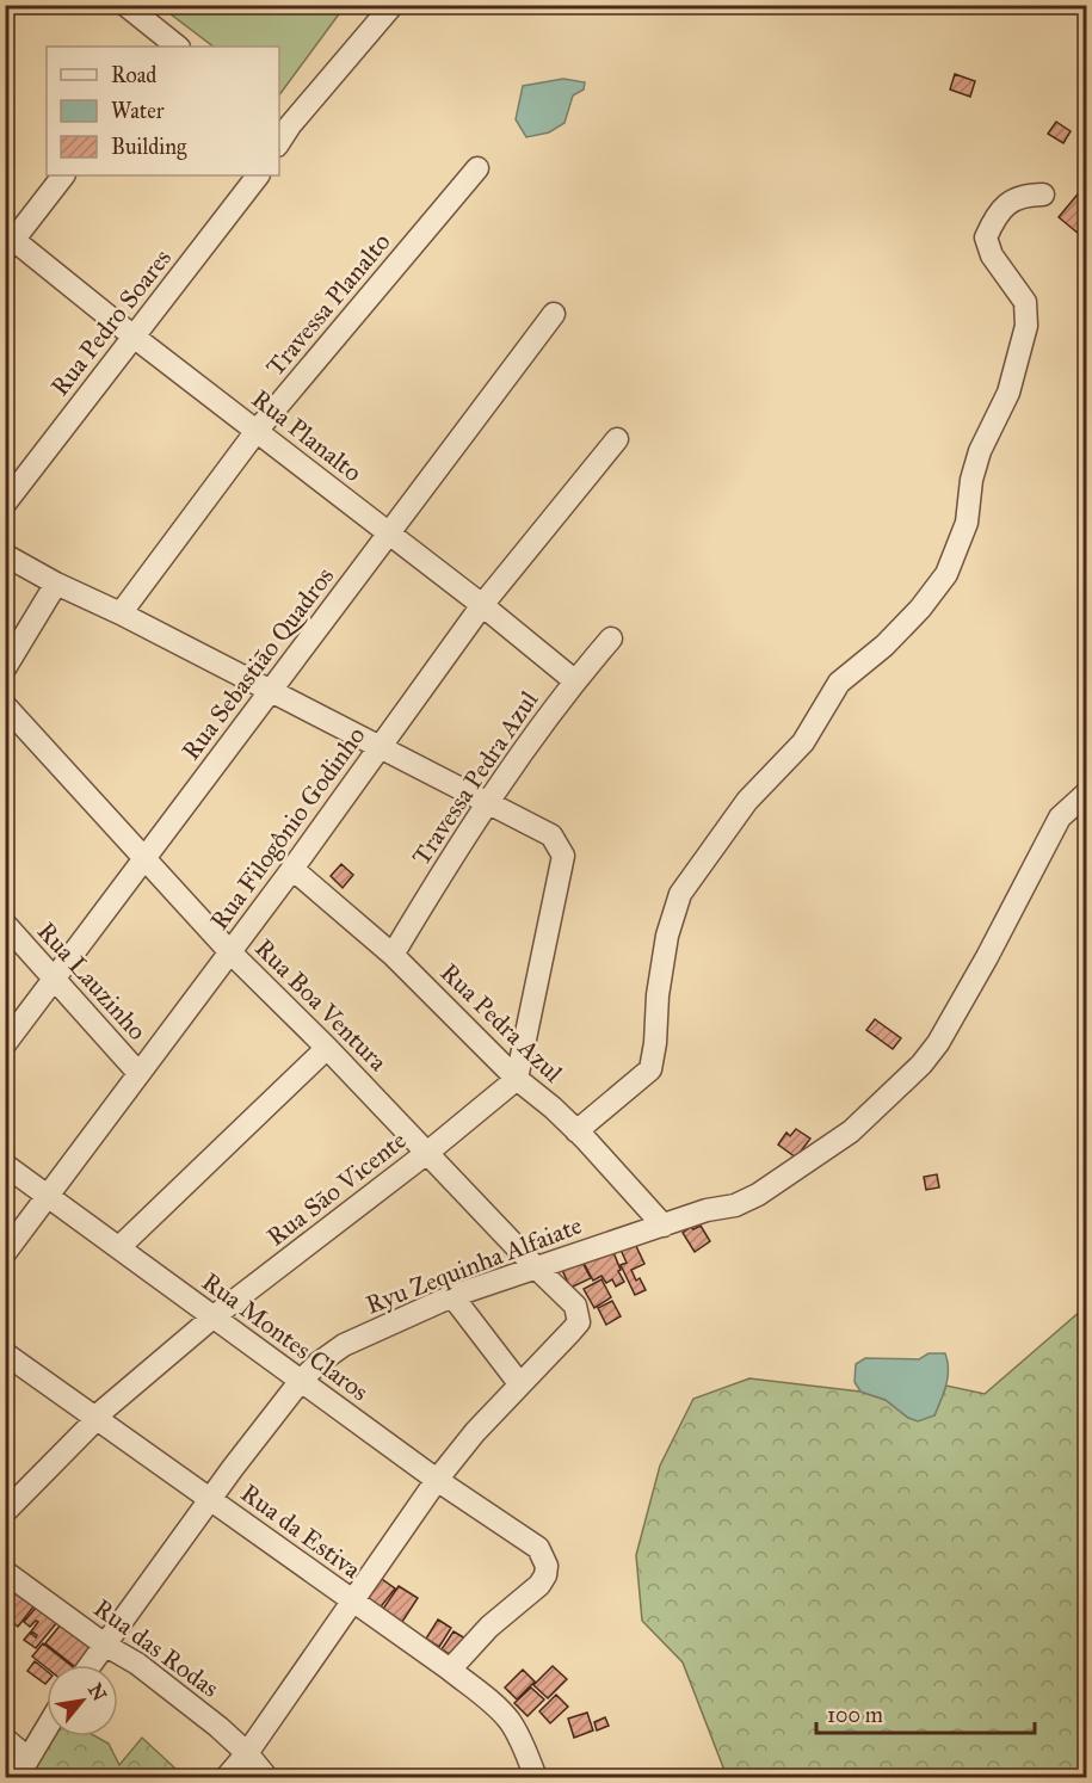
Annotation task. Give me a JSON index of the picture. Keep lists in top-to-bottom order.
{
  "streets": {
    "street": [
      "Travessa Planalto",
      "Rua Pedro Soares",
      "Rua Planalto",
      "Rua Sebastião Quadros",
      "Travessa Pedra Azul",
      "Rua Filogônio Godinho",
      "Rua Lauzinho",
      "Rua Boa Ventura",
      "Rua Pedra Azul",
      "Rua São Vicente",
      "Ryu Zequinha Alfaiate",
      "Rua Montes Claros",
      "Rua da Estiva",
      "Rua das Rodas"
    ]
  },
  "crossings": [
    ["Travessa Planalto", "Rua Planalto"],
    ["Rua Pedro Soares", "Rua Planalto"],
    ["Rua Planalto", "Rua Sebastião Quadros"],
    ["Rua Planalto", "Travessa Pedra Azul"],
    ["Rua Planalto", "Rua Filogônio Godinho"],
    ["Rua Sebastião Quadros", "Rua Lauzinho"],
    ["Rua Sebastião Quadros", "Rua Boa Ventura"],
    ["Travessa Pedra Azul", "Rua Pedra Azul"],
    ["Rua Filogônio Godinho", "Rua Lauzinho"],
    ["Rua Filogônio Godinho", "Rua Boa Ventura"],
    ["Rua Filogônio Godinho", "Rua Pedra Azul"],
    ["Rua Filogônio Godinho", "Rua Montes Claros"],
    ["Rua Boa Ventura", "Rua São Vicente"],
    ["Rua Boa Ventura", "Ryu Zequinha Alfaiate"],
    ["Rua Pedra Azul", "Rua São Vicente"],
    ["Rua Pedra Azul", "Ryu Zequinha Alfaiate"],
    ["Rua São Vicente", "Rua Montes Claros"],
    ["Rua São Vicente", "Rua da Estiva"],
    ["Ryu Zequinha Alfaiate", "Rua Montes Claros"],
    ["Ryu Zequinha Alfaiate", "Rua da Estiva"],
    ["Ryu Zequinha Alfaiate", "Rua das Rodas"],
    ["Rua Montes Claros", "Rua da Estiva"]
  ],
  "legend": ["Road", "Water", "Building"],
  "scale_bar": "100 m",
  "north": "top right"
}
